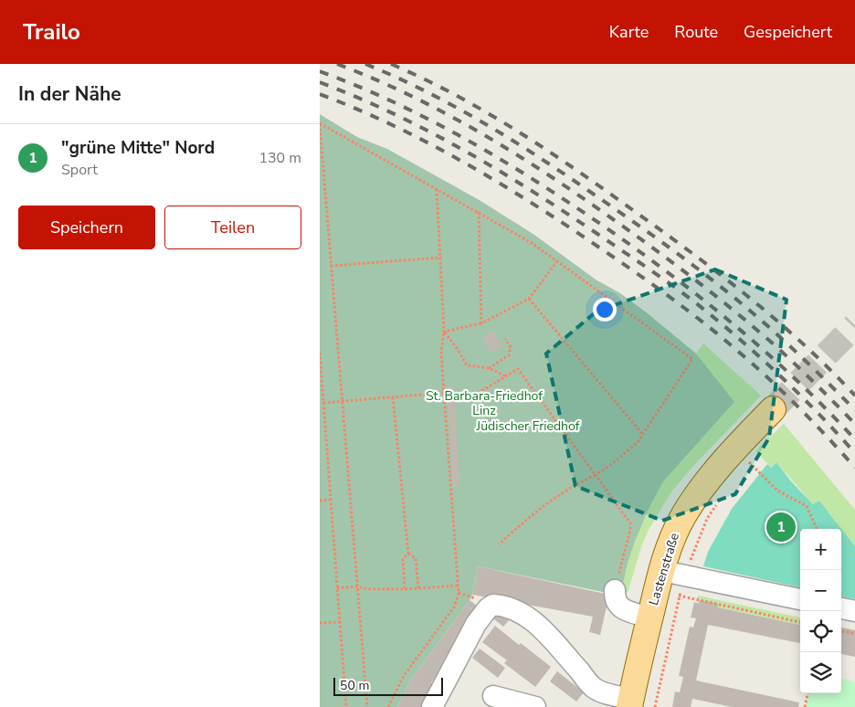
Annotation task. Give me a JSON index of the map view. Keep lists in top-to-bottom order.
{
  "streets": {
    "main road": ["Lastenstraße"]
  },
  "parks": ["St. Barbara-Friedhof Linz", "Jüdischer Friedhof"],
  "scale_bar": "50 m",
  "page": {
    "header": "Trailo",
    "nav": ["Karte", "Route", "Gespeichert"],
    "heading": "In der Nähe",
    "list": [
      {
        "mark": "1",
        "name": "\"grüne Mitte\" Nord",
        "note": "Sport",
        "value": "130 m"
      }
    ],
    "buttons": ["Speichern", "Teilen"],
    "pins": "1",
    "map_buttons": ["+", "−"],
    "scale": "50 m"
  }
}
